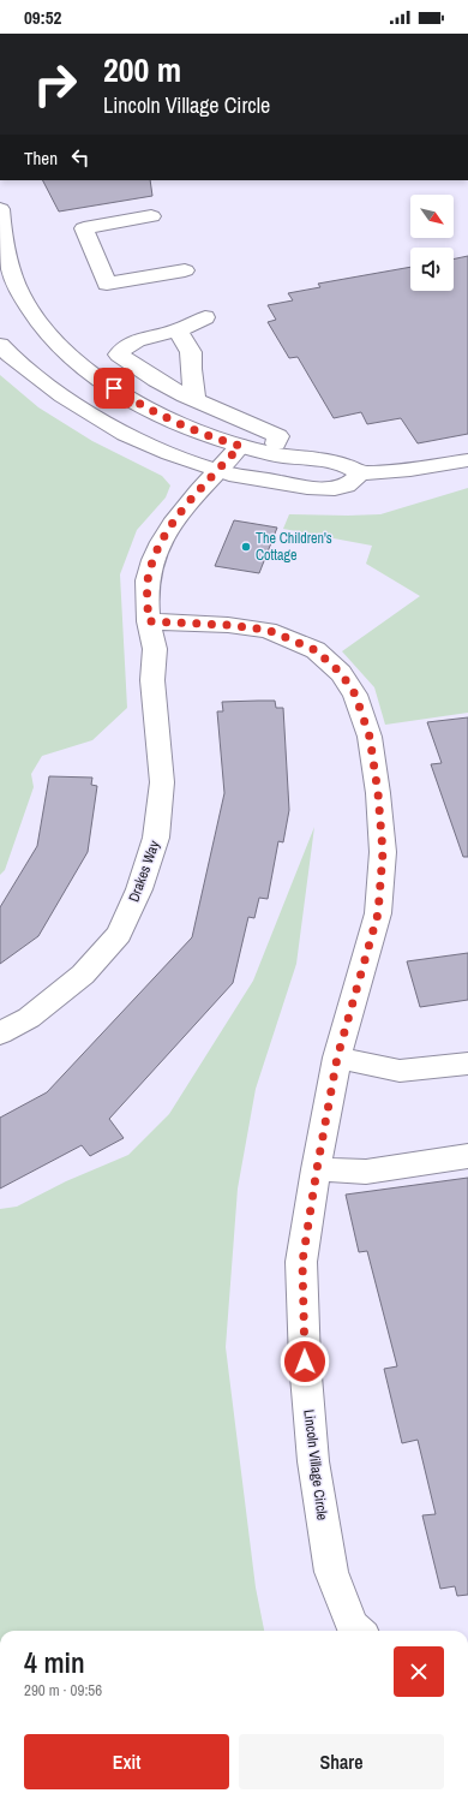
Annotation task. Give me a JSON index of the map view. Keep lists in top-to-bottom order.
{
  "streets": {
    "street": ["Drakes Way", "Lincoln Village Circle"]
  },
  "crossings": [
    ["Drakes Way", "Lincoln Village Circle"]
  ],
  "places": ["The Children's Cottage"],
  "north": "bottom right",
  "page": {
    "status": "09:52",
    "turn": ["200 m", "Lincoln Village Circle"],
    "then": "Then",
    "heading": ["4 min", "290 m · 09:56"],
    "buttons": ["Exit", "Share"]
  }
}
